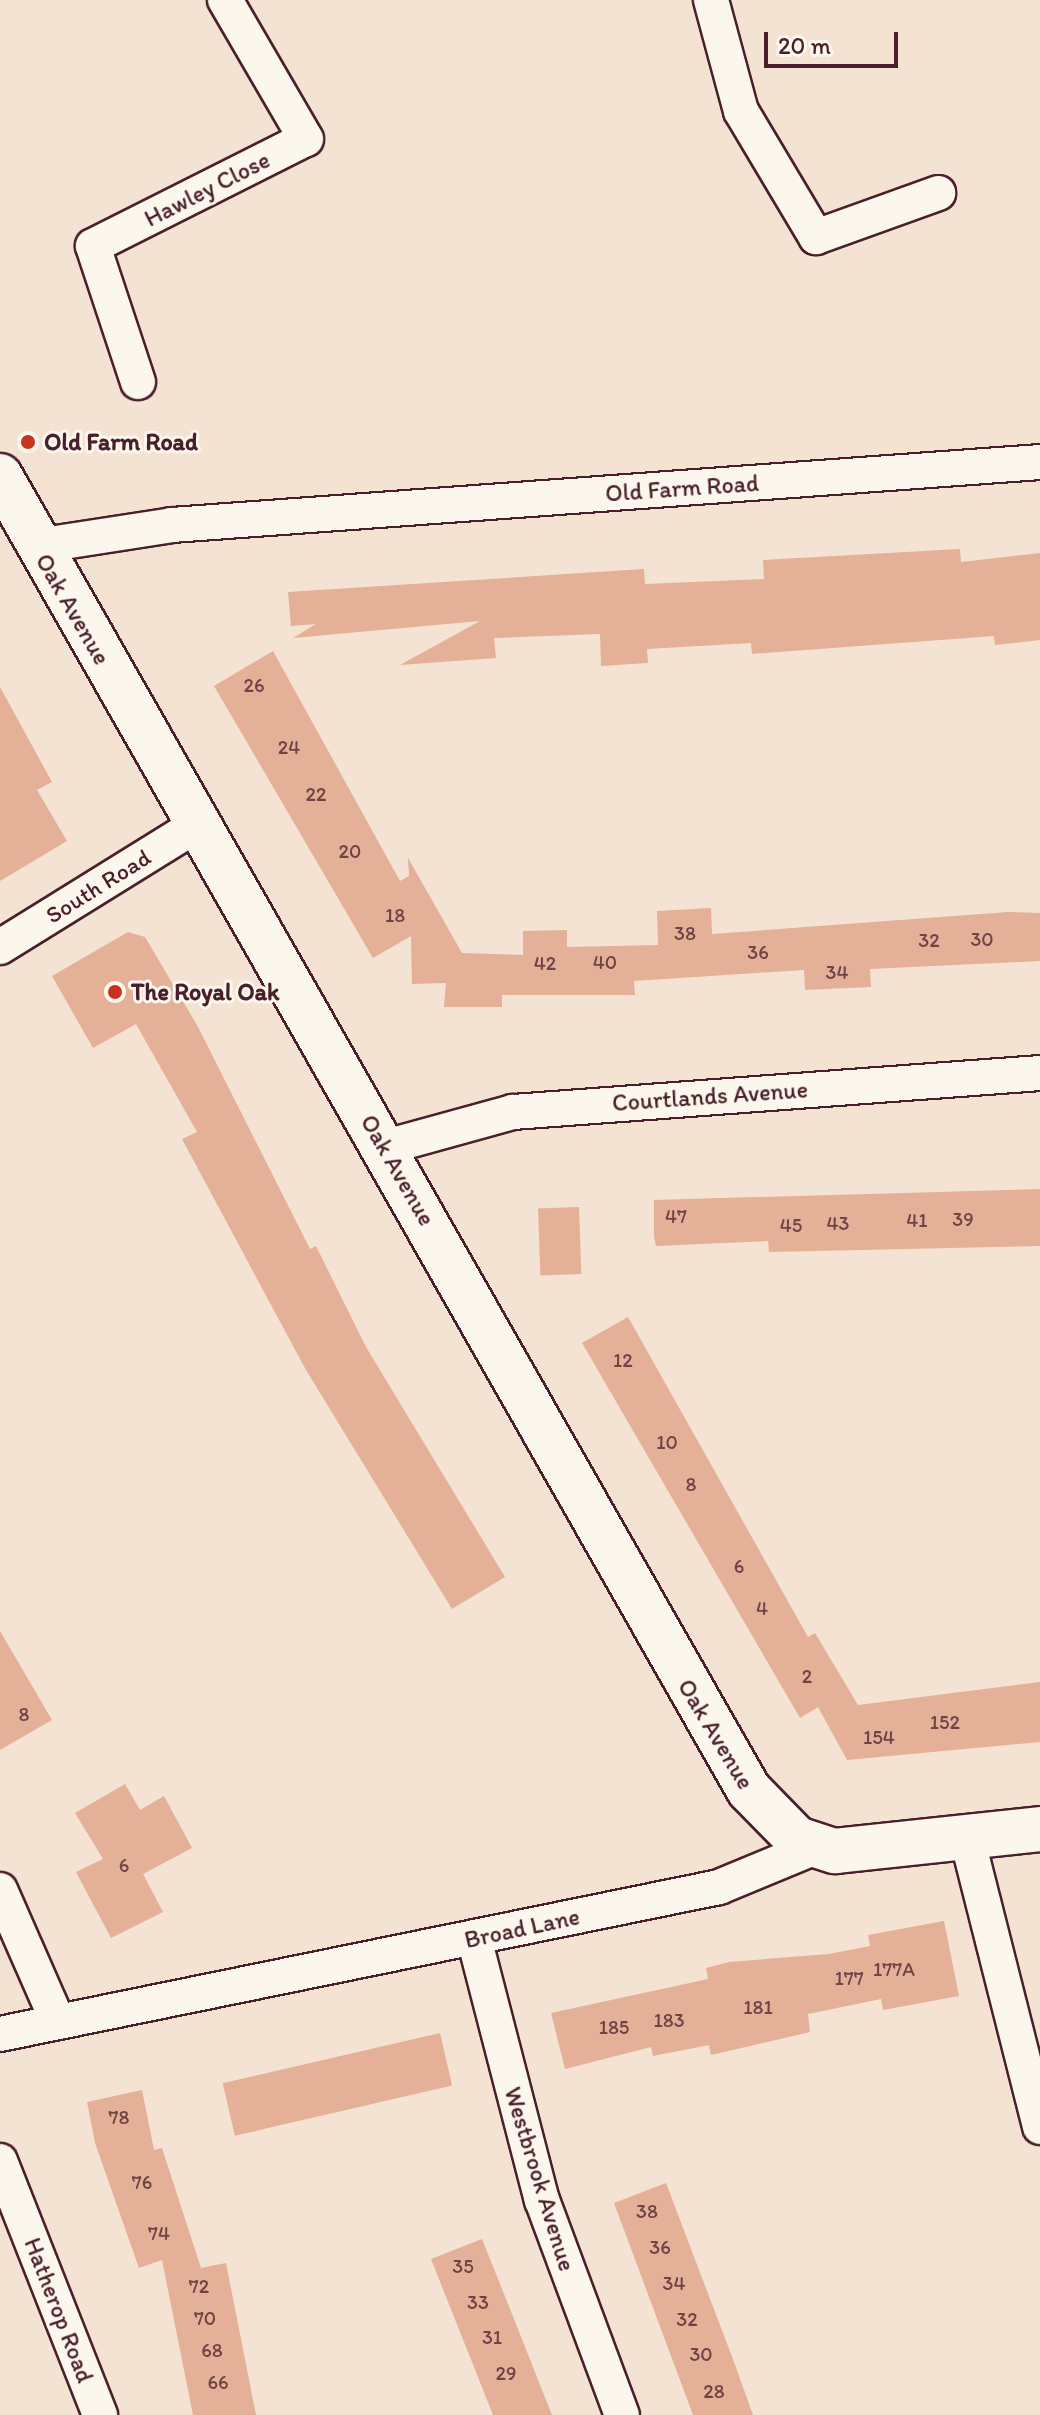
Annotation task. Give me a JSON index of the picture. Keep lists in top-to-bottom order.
{
  "streets": {
    "street": [
      "Hawley Close",
      "Old Farm Road",
      "Oak Avenue",
      "South Road",
      "Courtlands Avenue",
      "Broad Lane",
      "Westbrook Avenue",
      "Hatherop Road"
    ]
  },
  "crossings": [
    ["Old Farm Road", "Oak Avenue"],
    ["Oak Avenue", "South Road"],
    ["Oak Avenue", "Courtlands Avenue"],
    ["Oak Avenue", "Broad Lane"],
    ["Broad Lane", "Westbrook Avenue"]
  ],
  "places": ["Old Farm Road", "The Royal Oak"],
  "house_numbers": [
    "26",
    "24",
    "22",
    "20",
    "18",
    "38",
    "30",
    "32",
    "36",
    "40",
    "42",
    "34",
    "47",
    "39",
    "41",
    "43",
    "45",
    "12",
    "10",
    "8",
    "6",
    "4",
    "2",
    "8",
    "152",
    "154",
    "6",
    "177A",
    "177",
    "181",
    "183",
    "185",
    "78",
    "76",
    "38",
    "74",
    "36",
    "35",
    "34",
    "72",
    "33",
    "70",
    "32",
    "31",
    "68",
    "30",
    "29",
    "66",
    "28"
  ],
  "scale_bar": "20 m"
}
